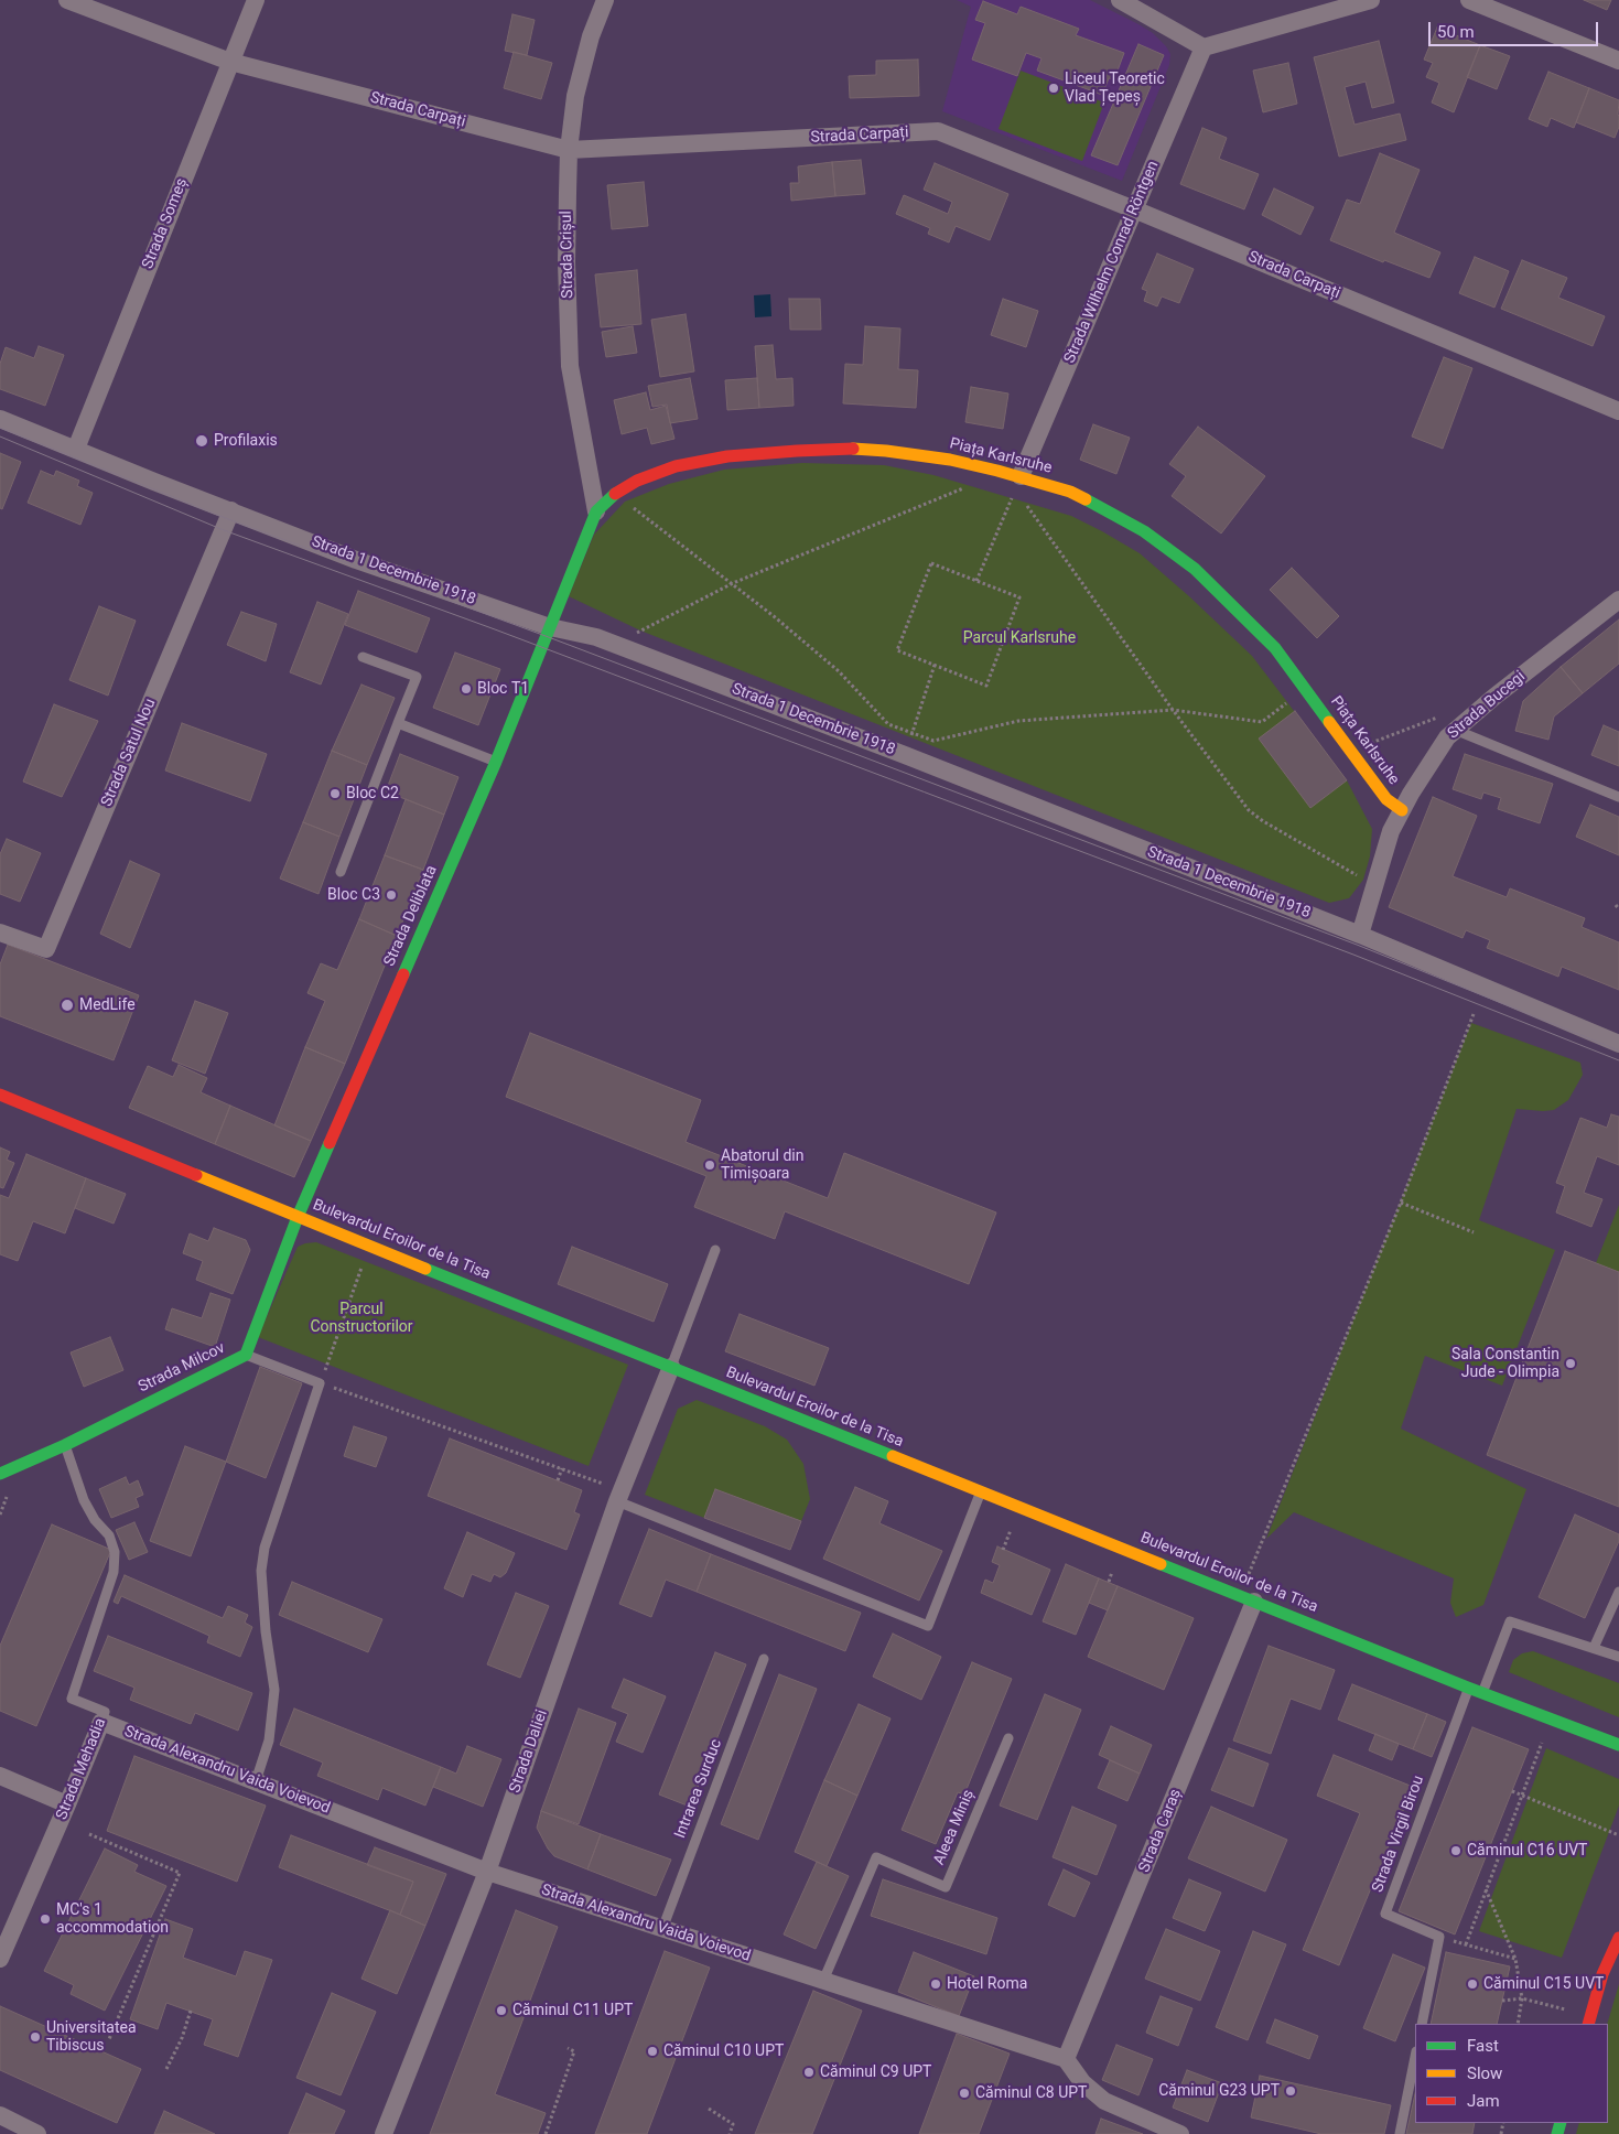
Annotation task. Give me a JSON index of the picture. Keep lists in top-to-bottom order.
{
  "streets": {
    "street": [
      "Strada Carpați",
      "Strada Someș",
      "Strada Crișul",
      "Strada Wilhelm Conrad Röntgen",
      "Piața Karlsruhe",
      "Strada 1 Decembrie 1918",
      "Strada Bucegi",
      "Strada Satul Nou",
      "Strada Deliblata",
      "Bulevardul Eroilor de la Tisa",
      "Strada Milcov",
      "Strada Daliei",
      "Strada Mehadia",
      "Strada Alexandru Vaida Voievod",
      "Strada Caraș"
    ],
    "lane": ["Intrarea Surduc", "Aleea Miniș", "Strada Virgil Birou"]
  },
  "crossings": [
    ["Strada Carpați", "Strada Someș"],
    ["Strada Carpați", "Strada Crișul"],
    ["Strada Carpați", "Strada Wilhelm Conrad Röntgen"],
    ["Strada Someș", "Strada 1 Decembrie 1918"],
    ["Strada Crișul", "Piața Karlsruhe"],
    ["Strada Wilhelm Conrad Röntgen", "Piața Karlsruhe"],
    ["Piața Karlsruhe", "Strada 1 Decembrie 1918"],
    ["Piața Karlsruhe", "Strada Bucegi"],
    ["Piața Karlsruhe", "Strada Deliblata"],
    ["Strada 1 Decembrie 1918", "Strada Bucegi"],
    ["Strada 1 Decembrie 1918", "Strada Satul Nou"],
    ["Strada 1 Decembrie 1918", "Strada Deliblata"],
    ["Strada Deliblata", "Bulevardul Eroilor de la Tisa"],
    ["Strada Deliblata", "Strada Milcov"],
    ["Bulevardul Eroilor de la Tisa", "Strada Milcov"],
    ["Bulevardul Eroilor de la Tisa", "Strada Daliei"],
    ["Bulevardul Eroilor de la Tisa", "Strada Caraș"],
    ["Bulevardul Eroilor de la Tisa", "Strada Virgil Birou"],
    ["Strada Milcov", "Strada Mehadia"],
    ["Strada Daliei", "Strada Alexandru Vaida Voievod"],
    ["Strada Mehadia", "Strada Alexandru Vaida Voievod"],
    ["Strada Alexandru Vaida Voievod", "Intrarea Surduc"],
    ["Strada Alexandru Vaida Voievod", "Aleea Miniș"],
    ["Strada Alexandru Vaida Voievod", "Strada Caraș"]
  ],
  "parks": ["Parcul Karlsruhe", "Parcul Constructorilor"],
  "places": [
    "Liceul Teoretic Vlad Țepeș",
    "Profilaxis",
    "Bloc T1",
    "Bloc C2",
    "Bloc C3",
    "MedLife",
    "Abatorul din Timișoara",
    "Sala Constantin Jude - Olimpia",
    "Căminul C16 UVT",
    "MC's 1 accommodation",
    "Hotel Roma",
    "Căminul C15 UVT",
    "Căminul C11 UPT",
    "Universitatea Tibiscus",
    "Căminul C10 UPT",
    "Căminul C9 UPT",
    "Căminul G23 UPT",
    "Căminul C8 UPT"
  ],
  "legend": ["Fast", "Slow", "Jam"],
  "scale_bar": "50 m"
}
